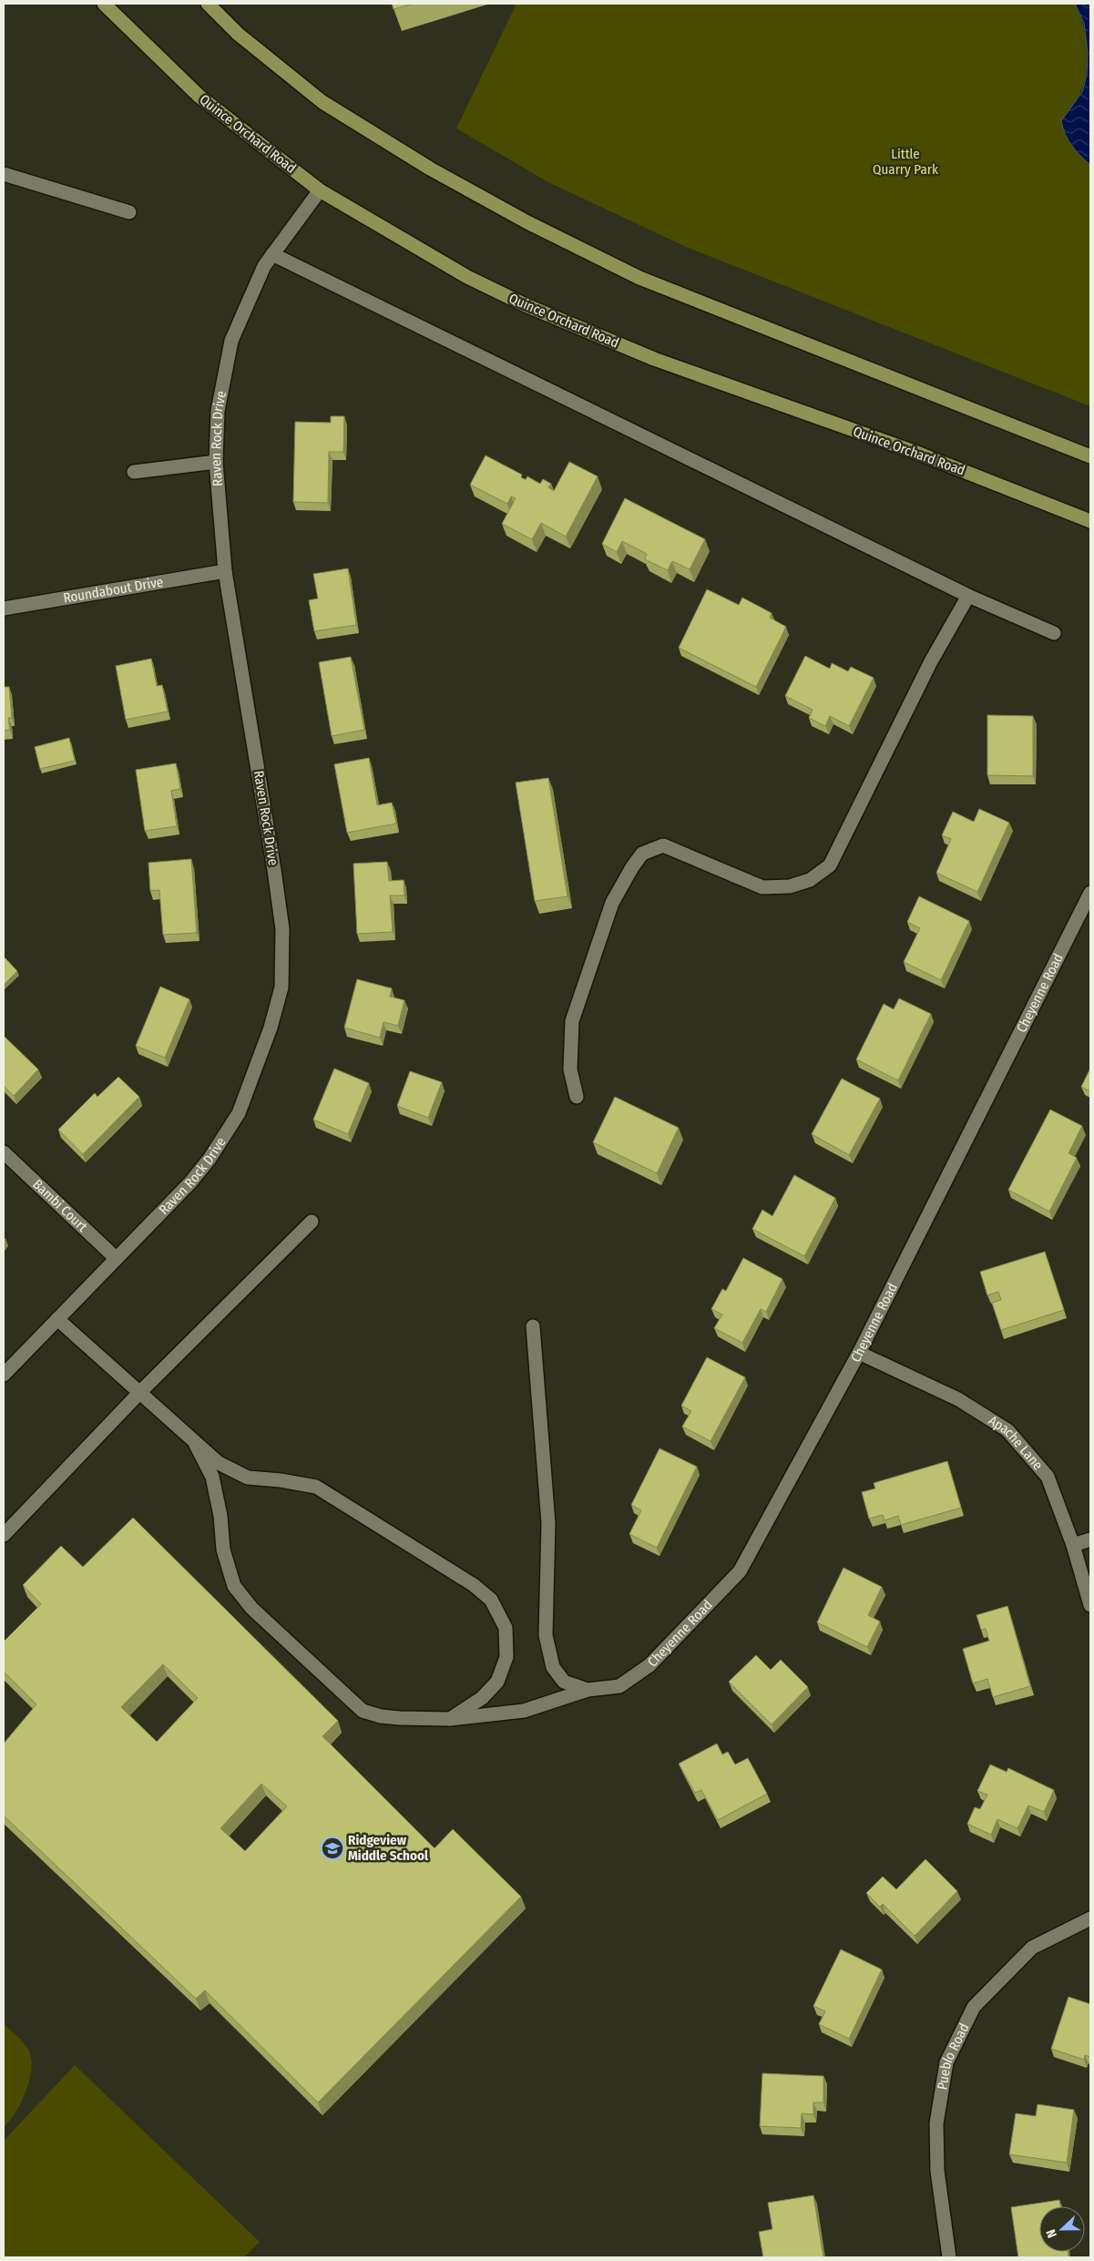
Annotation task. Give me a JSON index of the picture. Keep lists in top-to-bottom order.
{
  "streets": {
    "main road": ["Quince Orchard Road"],
    "street": [
      "Raven Rock Drive",
      "Roundabout Drive",
      "Cheyenne Road",
      "Bambi Court",
      "Apache Lane",
      "Pueblo Road"
    ]
  },
  "crossings": [
    ["Quince Orchard Road", "Raven Rock Drive"],
    ["Raven Rock Drive", "Roundabout Drive"],
    ["Raven Rock Drive", "Bambi Court"],
    ["Cheyenne Road", "Apache Lane"]
  ],
  "parks": ["Little Quarry Park"],
  "places": {
    "school or university": ["Ridgeview Middle School"]
  },
  "north": "left"
}
